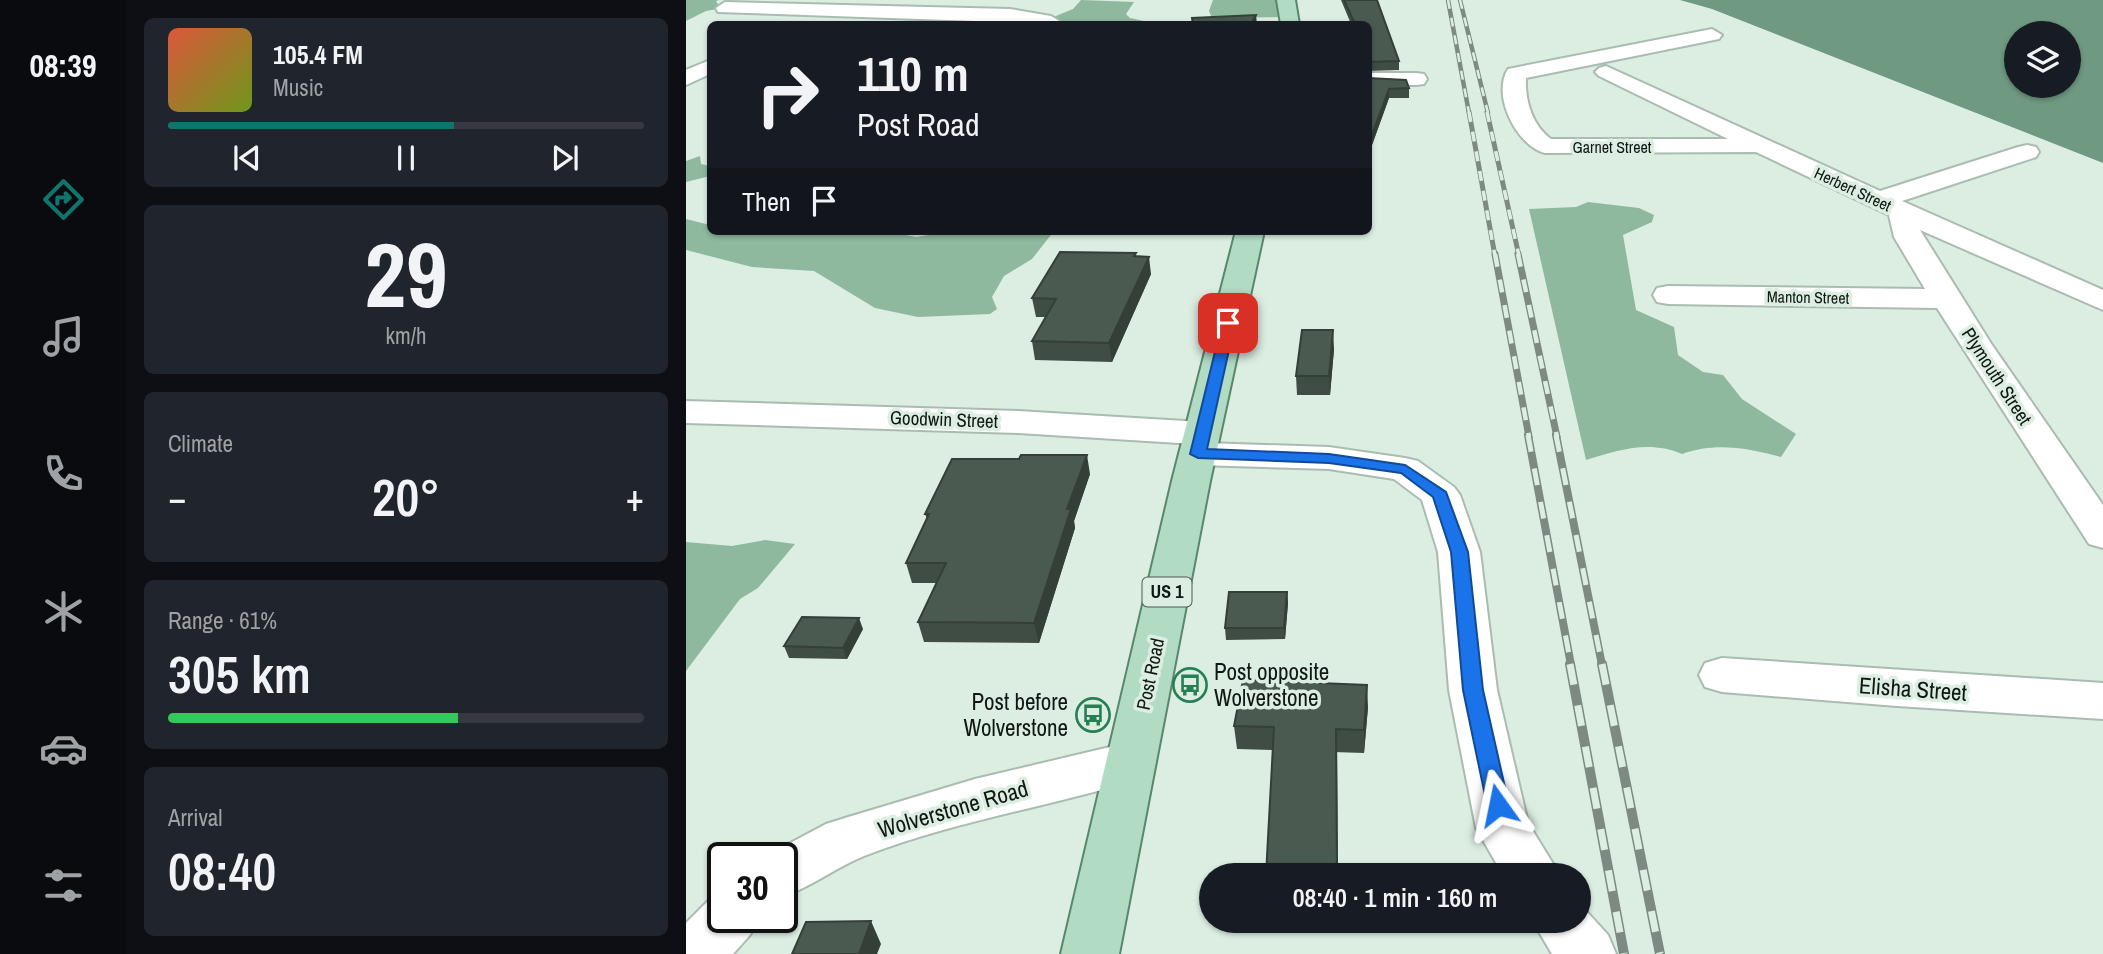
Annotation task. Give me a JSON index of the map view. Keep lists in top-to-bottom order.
{
  "streets": {
    "main road": ["US 1", "Post Road"],
    "street": [
      "Garnet Street",
      "Herbert Street",
      "Manton Street",
      "Plymouth Street",
      "Goodwin Street",
      "Elisha Street",
      "Wolverstone Road"
    ]
  },
  "crossings": [
    ["Garnet Street", "Herbert Street"],
    ["Herbert Street", "Plymouth Street"],
    ["Manton Street", "Plymouth Street"],
    ["Goodwin Street", "Post Road"],
    ["Post Road", "Wolverstone Road"]
  ],
  "places": {
    "bus stop": ["Post opposite Wolverstone", "Post before Wolverstone"]
  },
  "page": {
    "tabs": "08:39",
    "turn": ["110 m", "Post Road"],
    "song": ["105.4 FM", "Music"],
    "then": "Then",
    "tile": [
      ["29", "km/h"],
      "Climate",
      ["Range · 61%", "305 km"],
      ["Arrival", "08:40"]
    ],
    "heat": ["−", "20°", "+"],
    "limit": "30",
    "trip": "08:40 · 1 min · 160 m"
  }
}
